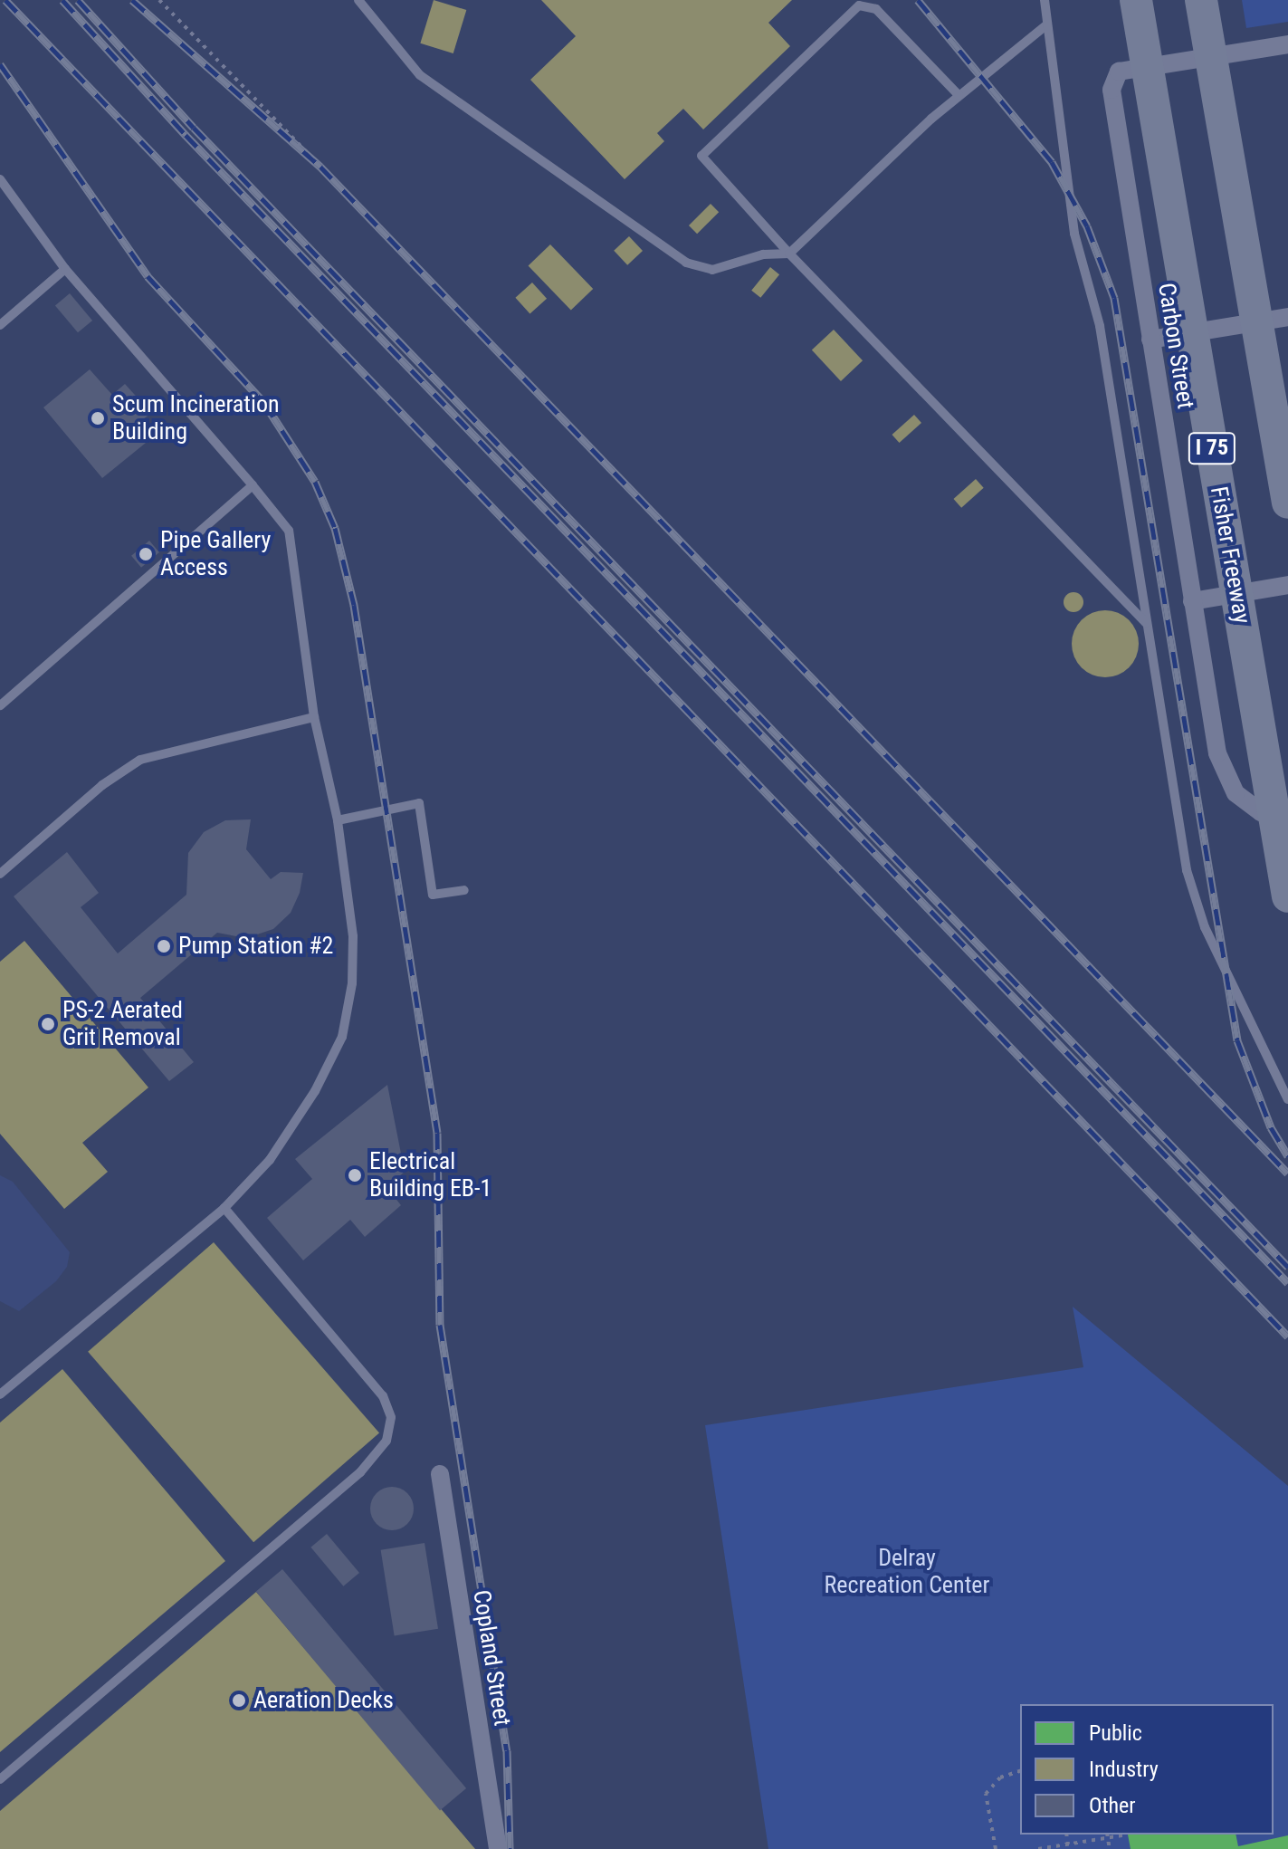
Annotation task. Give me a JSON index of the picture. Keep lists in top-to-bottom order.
{
  "streets": {
    "highway": ["I 75", "Fisher Freeway"],
    "street": ["Carbon Street", "Copland Street"]
  },
  "parks": ["Delray Recreation Center"],
  "places": [
    "Scum Incineration Building",
    "Pipe Gallery Access",
    "Pump Station #2",
    "PS-2 Aerated Grit Removal",
    "Electrical Building EB-1",
    "Aeration Decks"
  ],
  "legend": ["Public", "Industry", "Other"]
}
